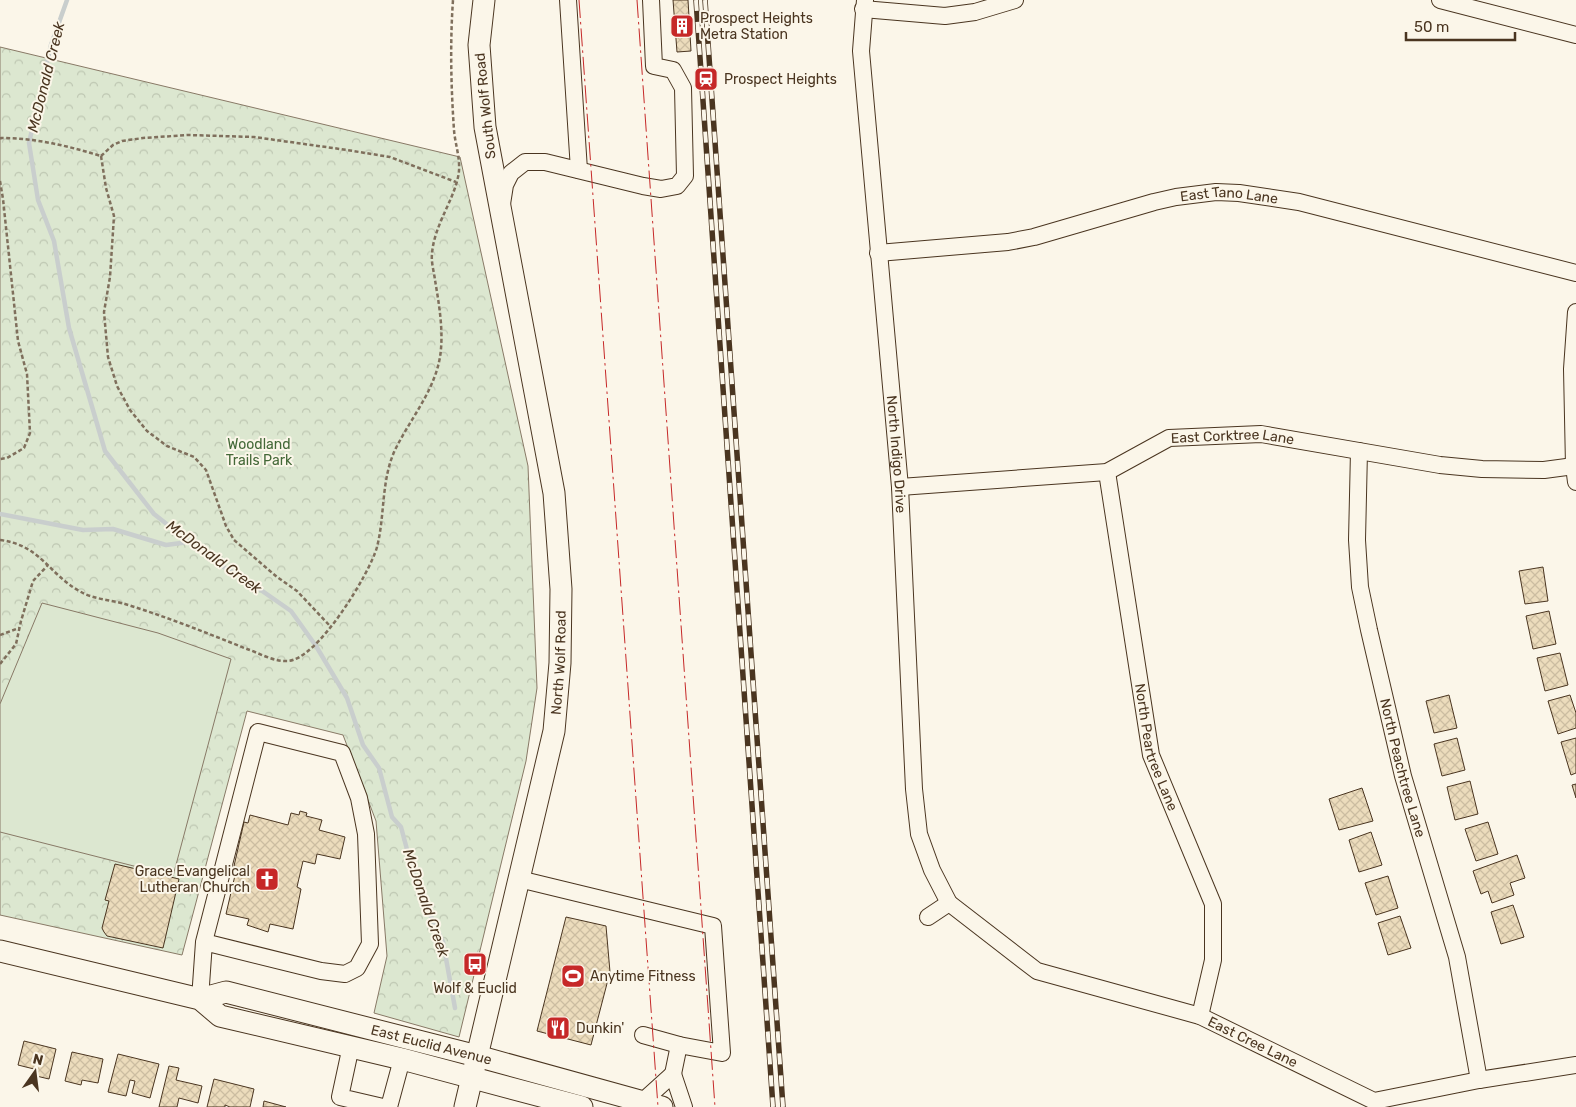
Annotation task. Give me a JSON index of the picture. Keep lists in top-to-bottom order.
{
  "streets": {
    "main road": ["South Wolf Road", "North Wolf Road", "East Euclid Avenue"],
    "street": [
      "East Tano Lane",
      "East Corktree Lane",
      "North Indigo Drive",
      "North Peartree Lane",
      "North Peachtree Lane",
      "East Cree Lane"
    ]
  },
  "crossings": [
    ["South Wolf Road", "North Wolf Road"],
    ["East Tano Lane", "North Indigo Drive"],
    ["East Corktree Lane", "North Indigo Drive"],
    ["East Corktree Lane", "North Peartree Lane"],
    ["East Corktree Lane", "North Peachtree Lane"],
    ["North Indigo Drive", "East Cree Lane"],
    ["North Wolf Road", "East Euclid Avenue"],
    ["North Peartree Lane", "East Cree Lane"],
    ["North Peachtree Lane", "East Cree Lane"]
  ],
  "water": ["McDonald Creek"],
  "parks": ["Woodland Trails Park"],
  "places": {
    "building": ["Prospect Heights Metra Station"],
    "station": ["Prospect Heights"],
    "church": ["Grace Evangelical Lutheran Church"],
    "bus stop": ["Wolf & Euclid"],
    "sports": ["Anytime Fitness"],
    "restaurant": ["Dunkin'"]
  },
  "scale_bar": "50 m",
  "north": "top"
}
